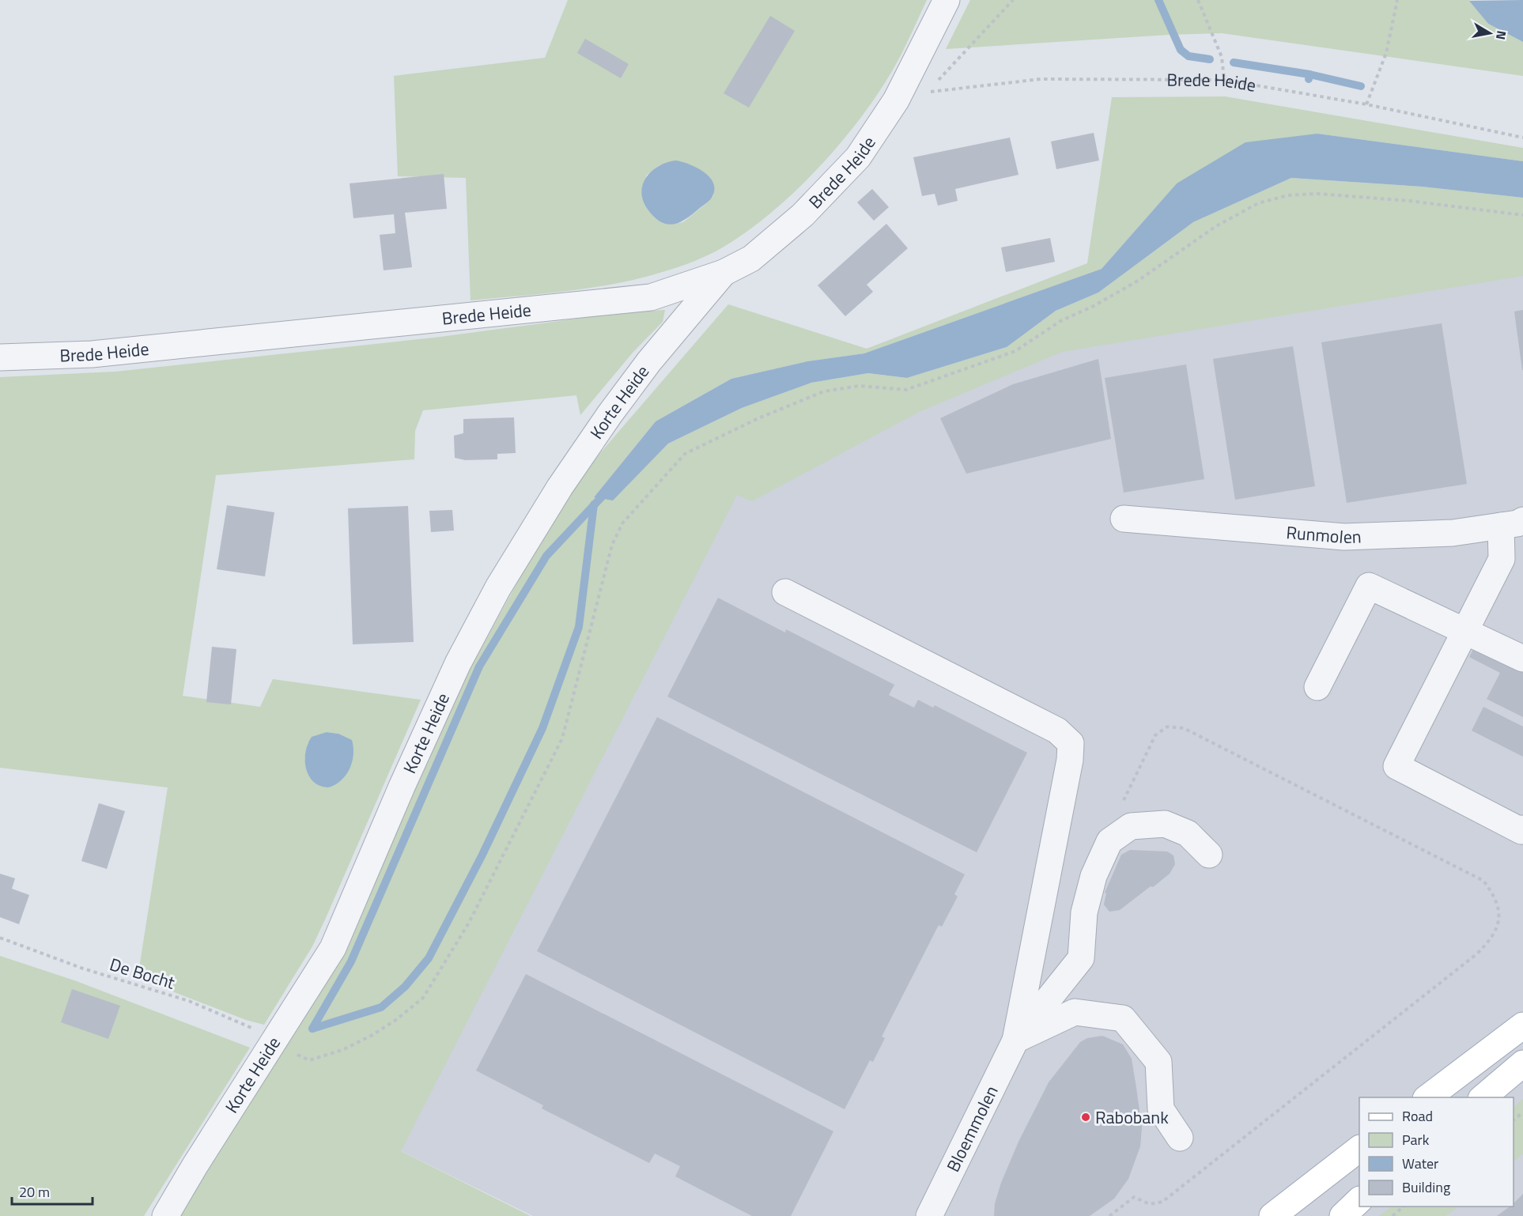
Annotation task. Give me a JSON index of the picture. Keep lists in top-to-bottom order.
{
  "streets": {
    "street": [
      "Brede Heide",
      "Korte Heide",
      "Runmolen",
      "Bloemmolen"
    ],
    "path": ["De Bocht"]
  },
  "crossings": [
    ["Brede Heide", "Korte Heide"],
    ["Korte Heide", "De Bocht"]
  ],
  "places": ["Rabobank"],
  "legend": [
    "Road",
    "Park",
    "Water",
    "Building"
  ],
  "scale_bar": "20 m",
  "north": "right"
}
